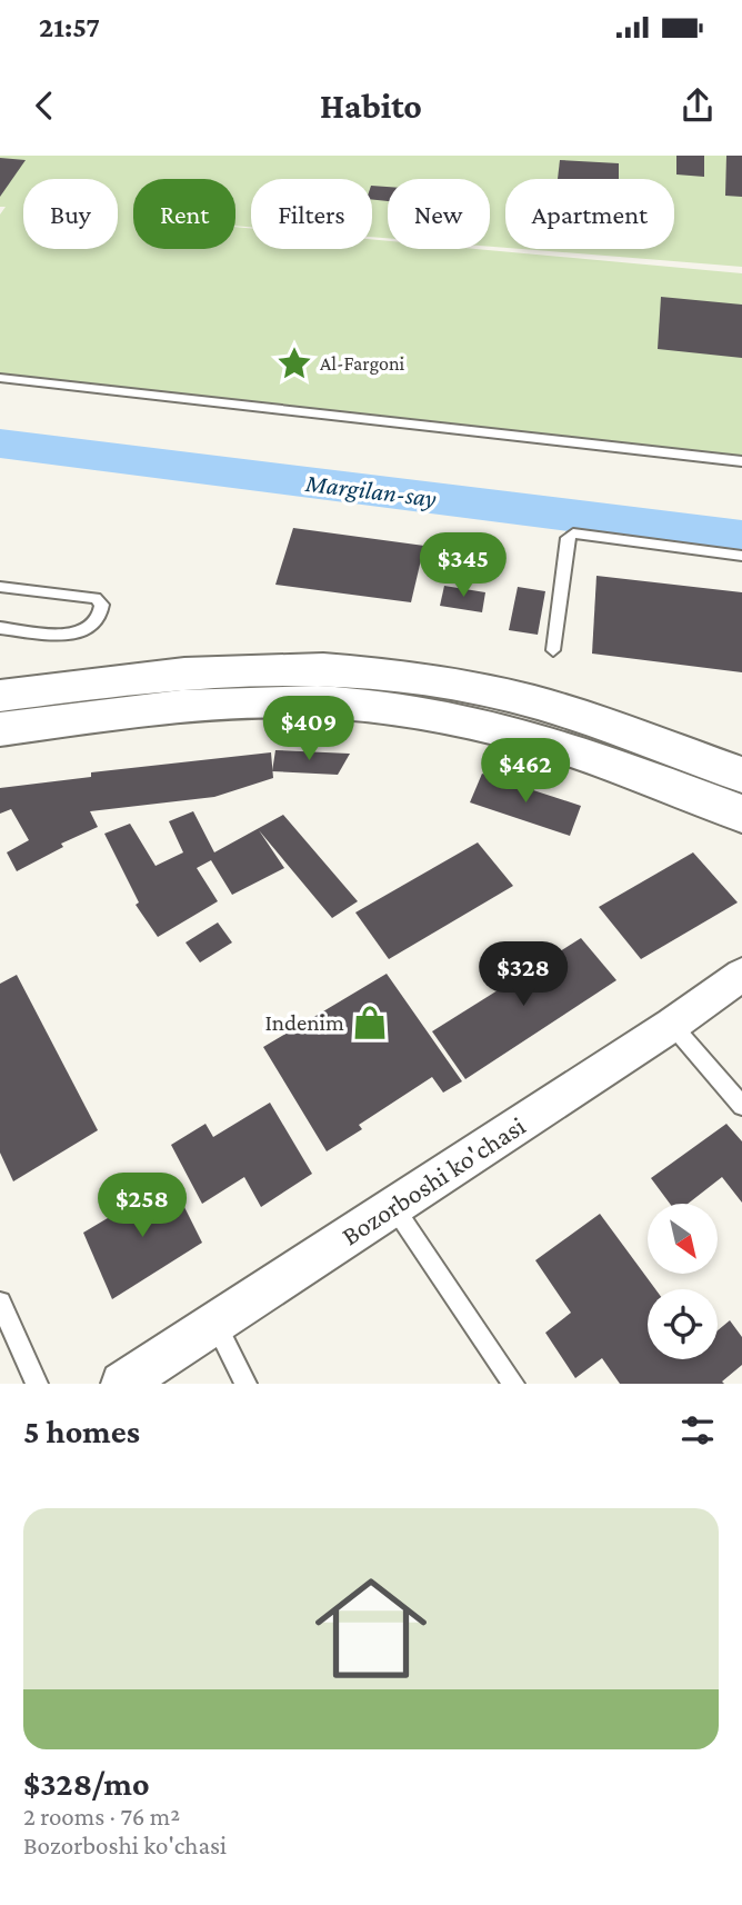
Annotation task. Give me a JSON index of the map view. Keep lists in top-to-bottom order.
{
  "streets": {
    "street": ["Bozorboshi ko'chasi"]
  },
  "water": ["Margilan-say"],
  "places": {
    "place": ["Al-Fargoni"],
    "shop": ["Indenim"]
  },
  "north": "bottom right",
  "page": {
    "status": "21:57",
    "header": "Habito",
    "chip": [
      "Buy",
      "Rent",
      "Filters",
      "New",
      "Apartment"
    ],
    "price": [
      "$345",
      "$409",
      "$462",
      "$328",
      "$258"
    ],
    "heading": "5 homes",
    "list": [
      {
        "name": "$328/mo",
        "note": "2 rooms · 76 m² · Bozorboshi ko'chasi"
      }
    ]
  }
}
